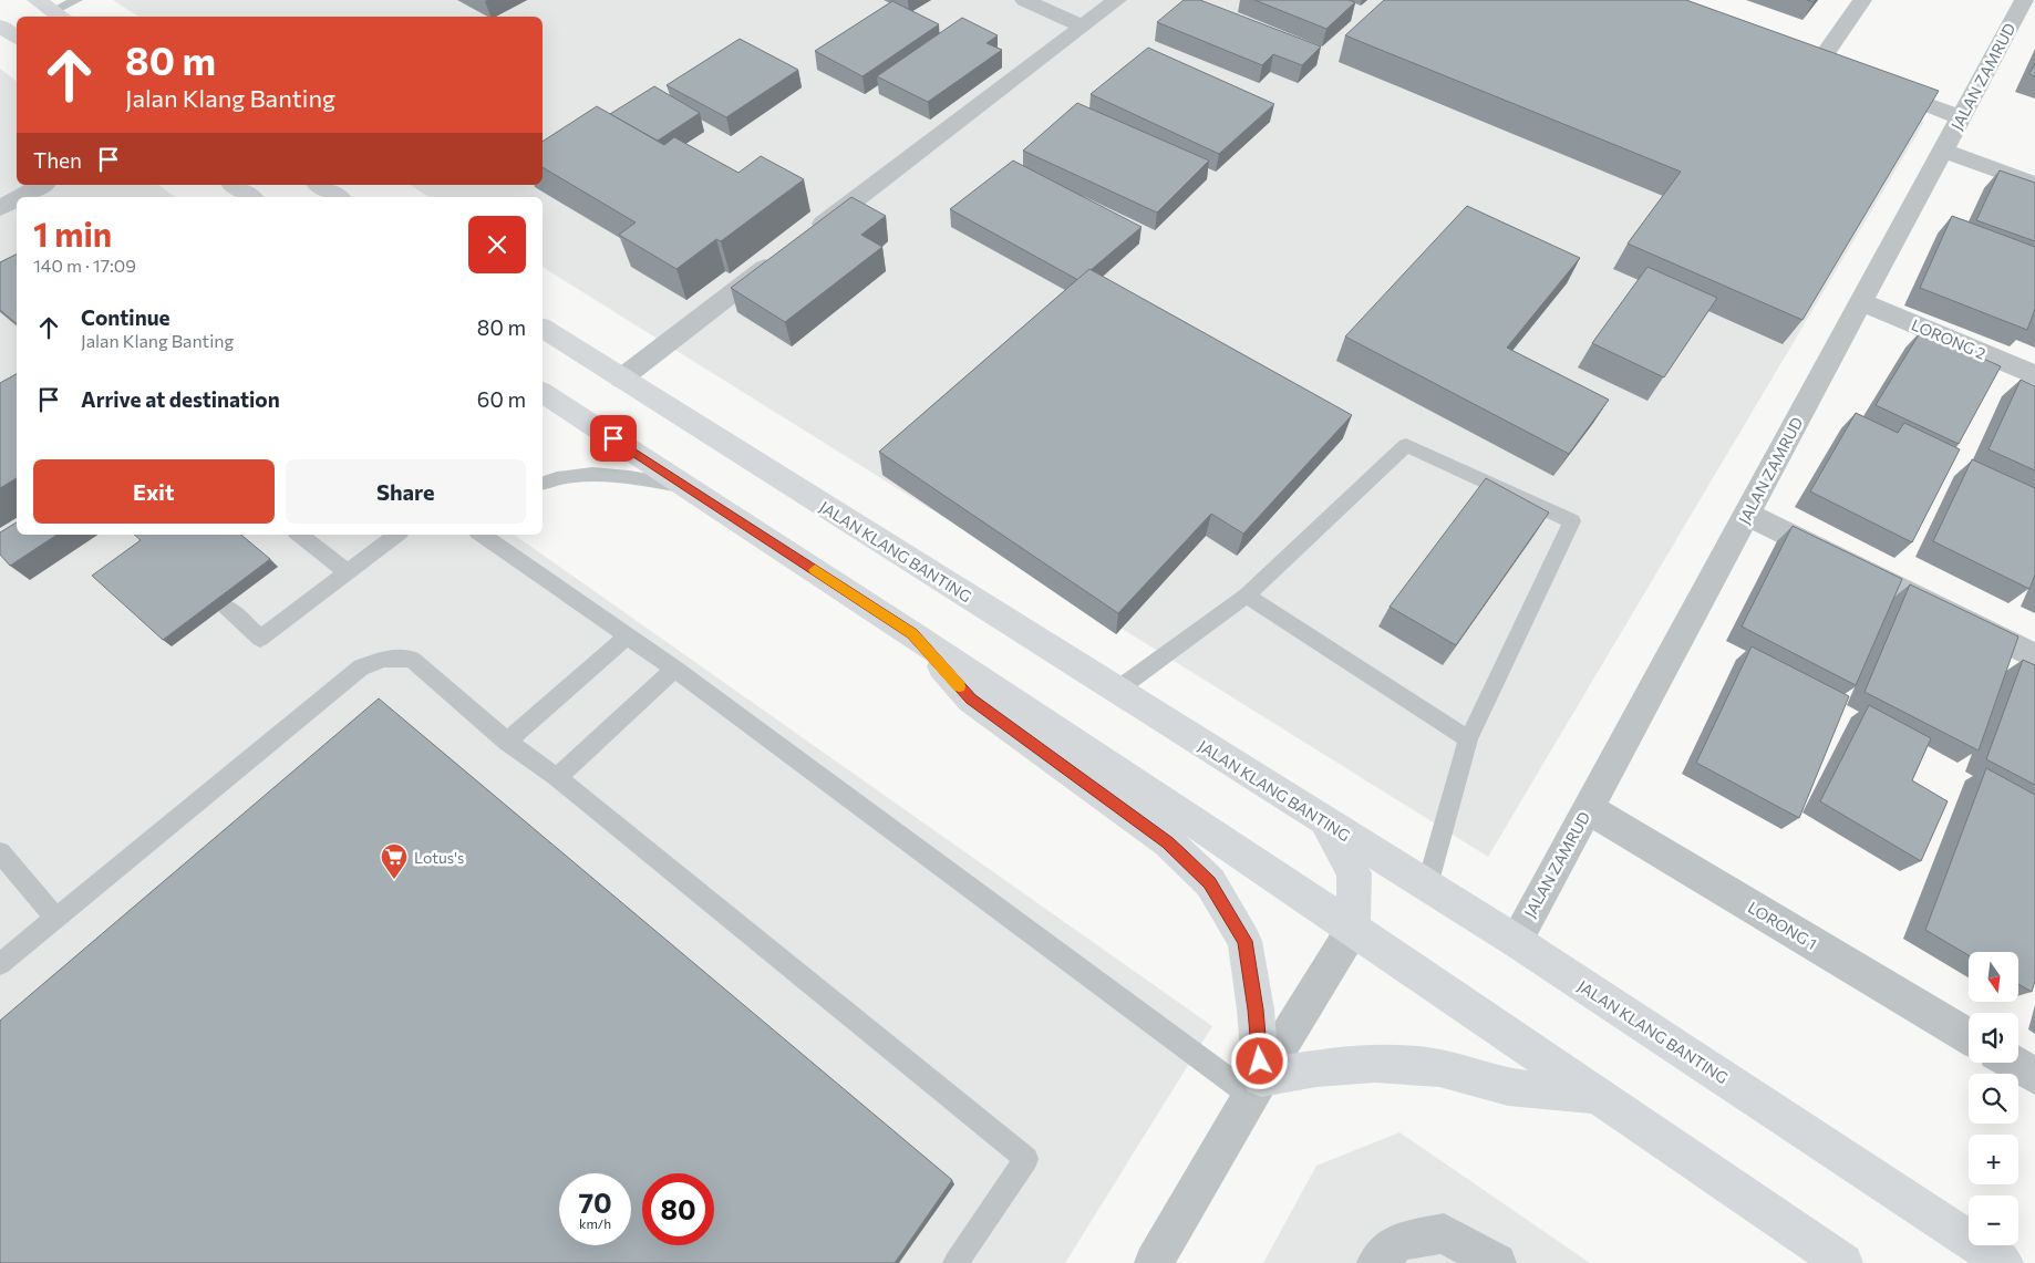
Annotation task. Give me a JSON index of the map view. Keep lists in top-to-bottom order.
{
  "streets": {
    "highway": ["JALAN KLANG BANTING"],
    "street": ["JALAN ZAMRUD", "LORONG 2", "LORONG 1"]
  },
  "crossings": [
    ["JALAN ZAMRUD", "LORONG 2"],
    ["JALAN ZAMRUD", "JALAN KLANG BANTING"],
    ["JALAN ZAMRUD", "LORONG 1"]
  ],
  "places": {
    "supermarket": ["Lotus's"]
  },
  "north": "bottom",
  "page": {
    "turn": ["80 m", "Jalan Klang Banting"],
    "then": "Then",
    "heading": ["1 min", "140 m · 17:09"],
    "list": [
      {
        "name": "Continue",
        "note": "Jalan Klang Banting",
        "value": "80 m"
      },
      {
        "name": "Arrive at destination",
        "value": "60 m"
      }
    ],
    "buttons": ["Exit", "Share"],
    "map_buttons": ["+", "−"],
    "speed": "70 km/h",
    "limit": "80"
  }
}
